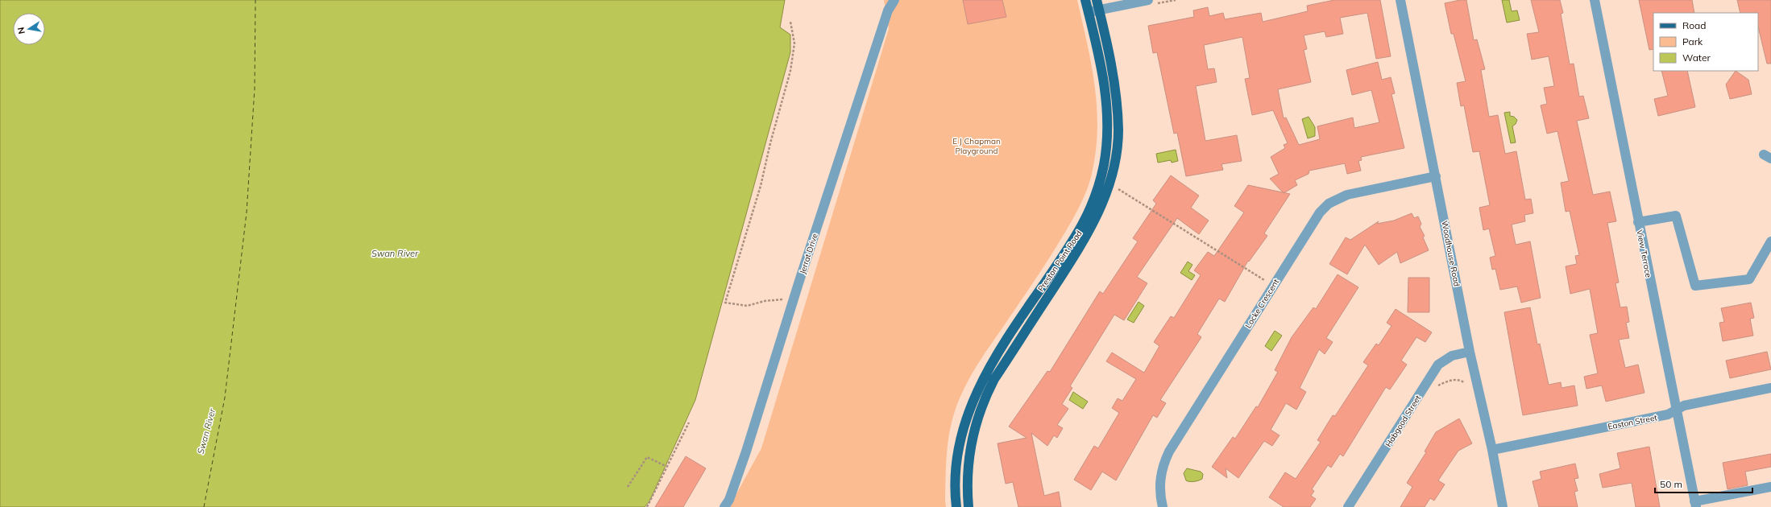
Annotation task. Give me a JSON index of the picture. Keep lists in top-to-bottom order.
{
  "streets": {
    "main road": ["Preston Point Road"],
    "street": [
      "Jerrat Drive",
      "Woodhouse Road",
      "View Terrace",
      "Locke Crescent",
      "Habgood Street",
      "Easton Street"
    ]
  },
  "crossings": [
    ["Woodhouse Road", "Locke Crescent"],
    ["Woodhouse Road", "Habgood Street"],
    ["Woodhouse Road", "Easton Street"],
    ["View Terrace", "Easton Street"]
  ],
  "water": ["Swan River"],
  "parks": ["E J Chapman Playground"],
  "legend": ["Road", "Park", "Water"],
  "scale_bar": "50 m",
  "north": "left"
}
